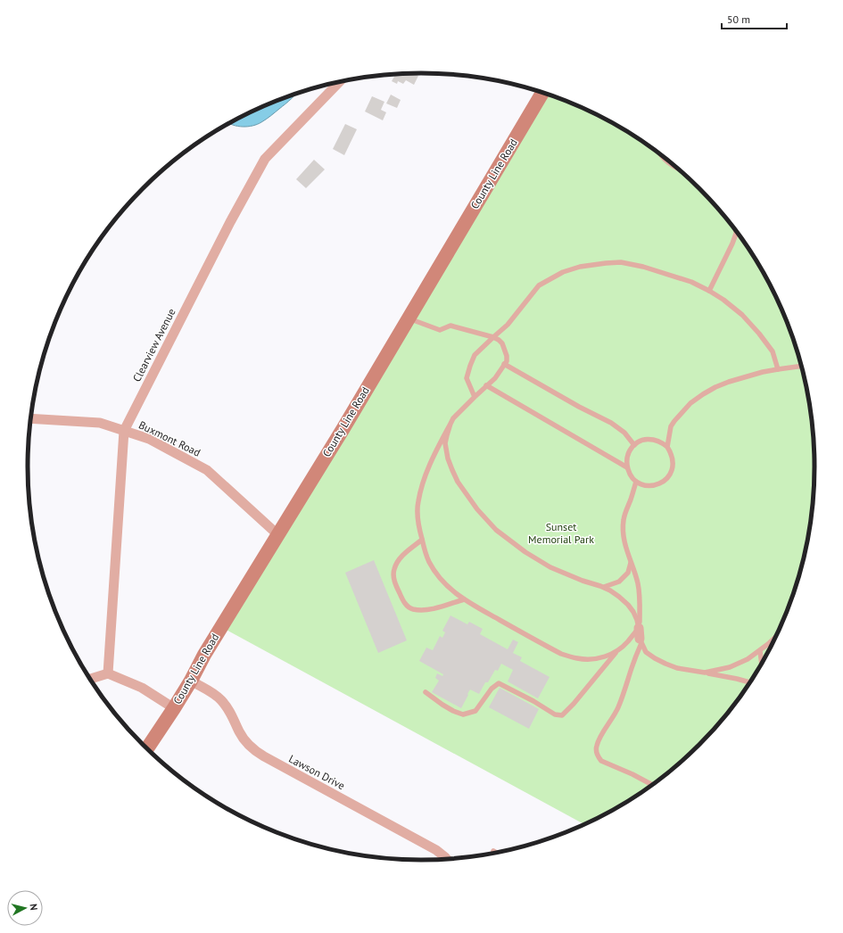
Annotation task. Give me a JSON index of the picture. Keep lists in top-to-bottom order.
{
  "streets": {
    "main road": ["County Line Road"],
    "street": ["Clearview Avenue", "Buxmont Road", "Lawson Drive"]
  },
  "crossings": [
    ["County Line Road", "Buxmont Road"],
    ["County Line Road", "Lawson Drive"],
    ["Clearview Avenue", "Buxmont Road"]
  ],
  "parks": ["Sunset Memorial Park"],
  "scale_bar": "50 m",
  "north": "right"
}
